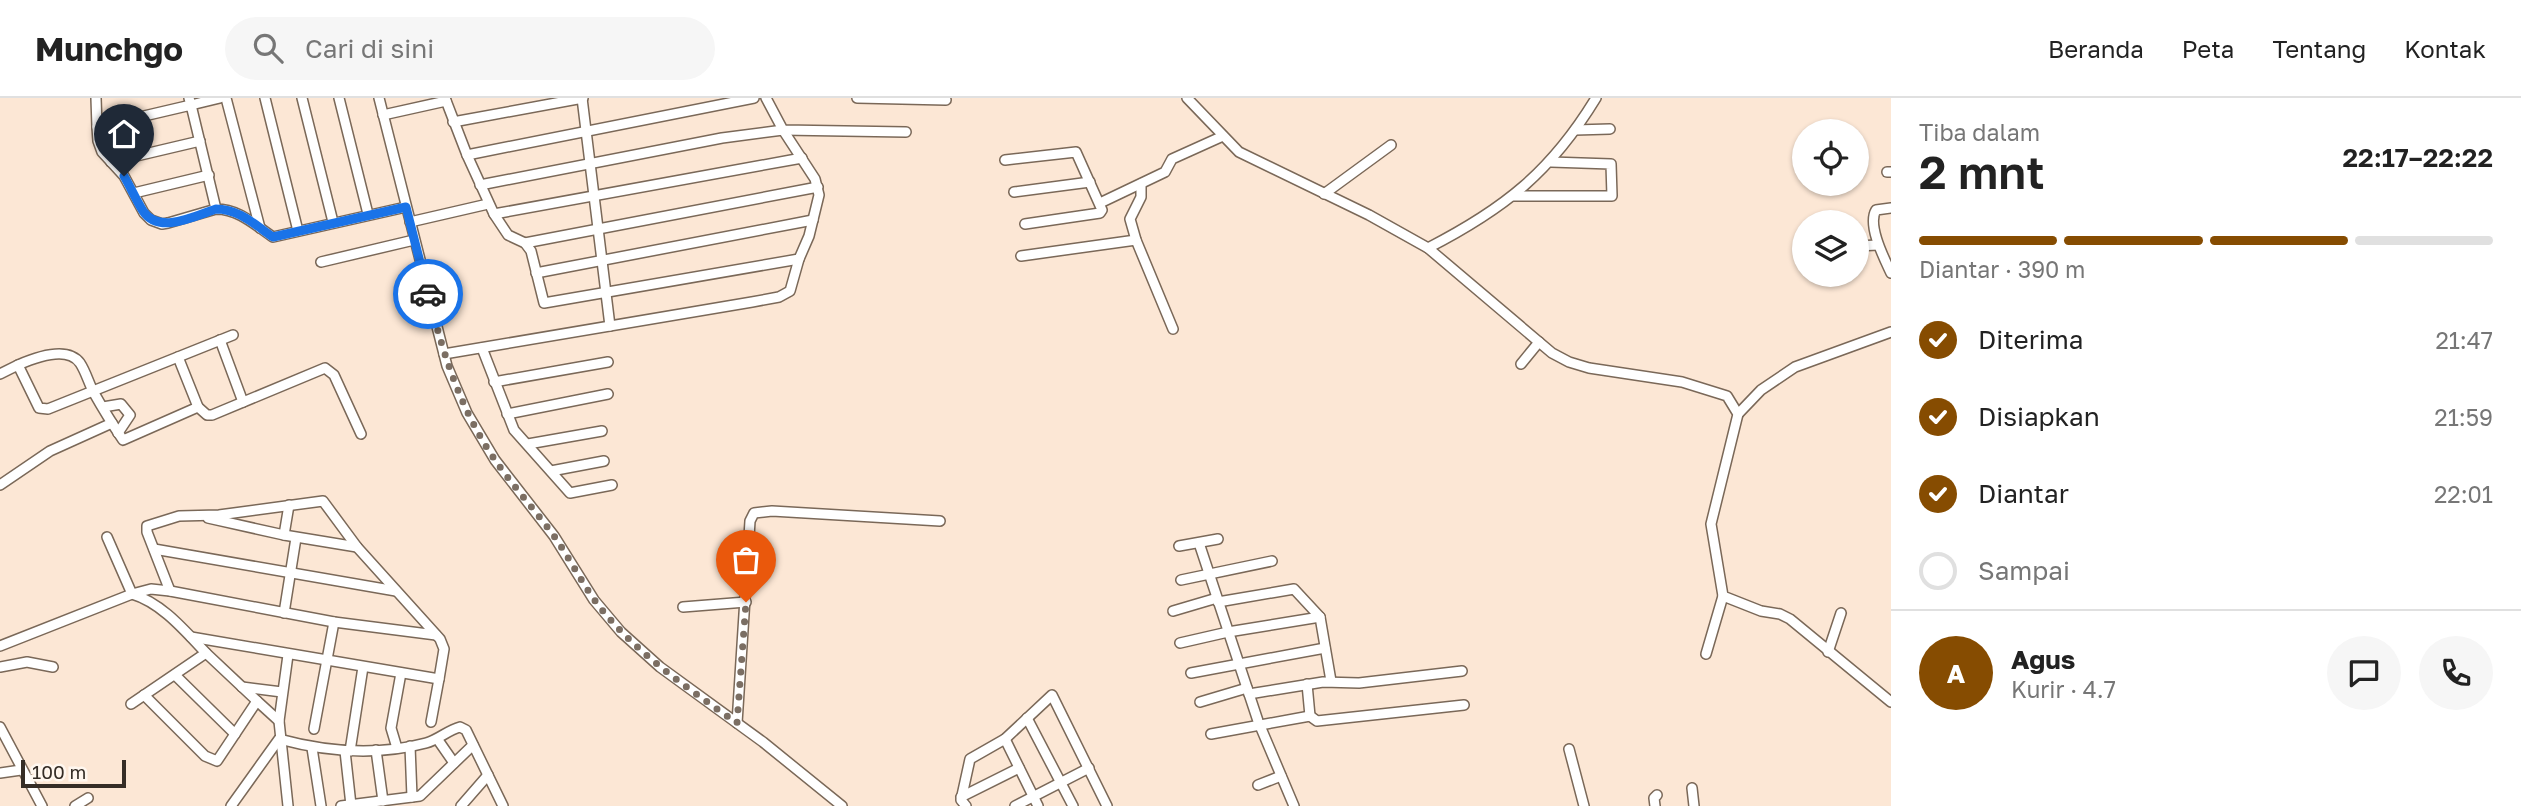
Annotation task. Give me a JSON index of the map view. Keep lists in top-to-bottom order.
{
  "scale_bar": "100 m",
  "page": {
    "header": "Munchgo",
    "search": "Cari di sini",
    "nav": [
      "Beranda",
      "Peta",
      "Tentang",
      "Kontak"
    ],
    "heading": ["2 mnt", "Tiba dalam", "22:17–22:22"],
    "panel": ["Agus", "Kurir · 4.7"],
    "bar": "Diantar · 390 m",
    "list": [
      ["Diterima", "21:47"],
      ["Disiapkan", "21:59"],
      ["Diantar", "22:01"],
      "Sampai"
    ],
    "round": "A",
    "scale": "100 m"
  }
}
